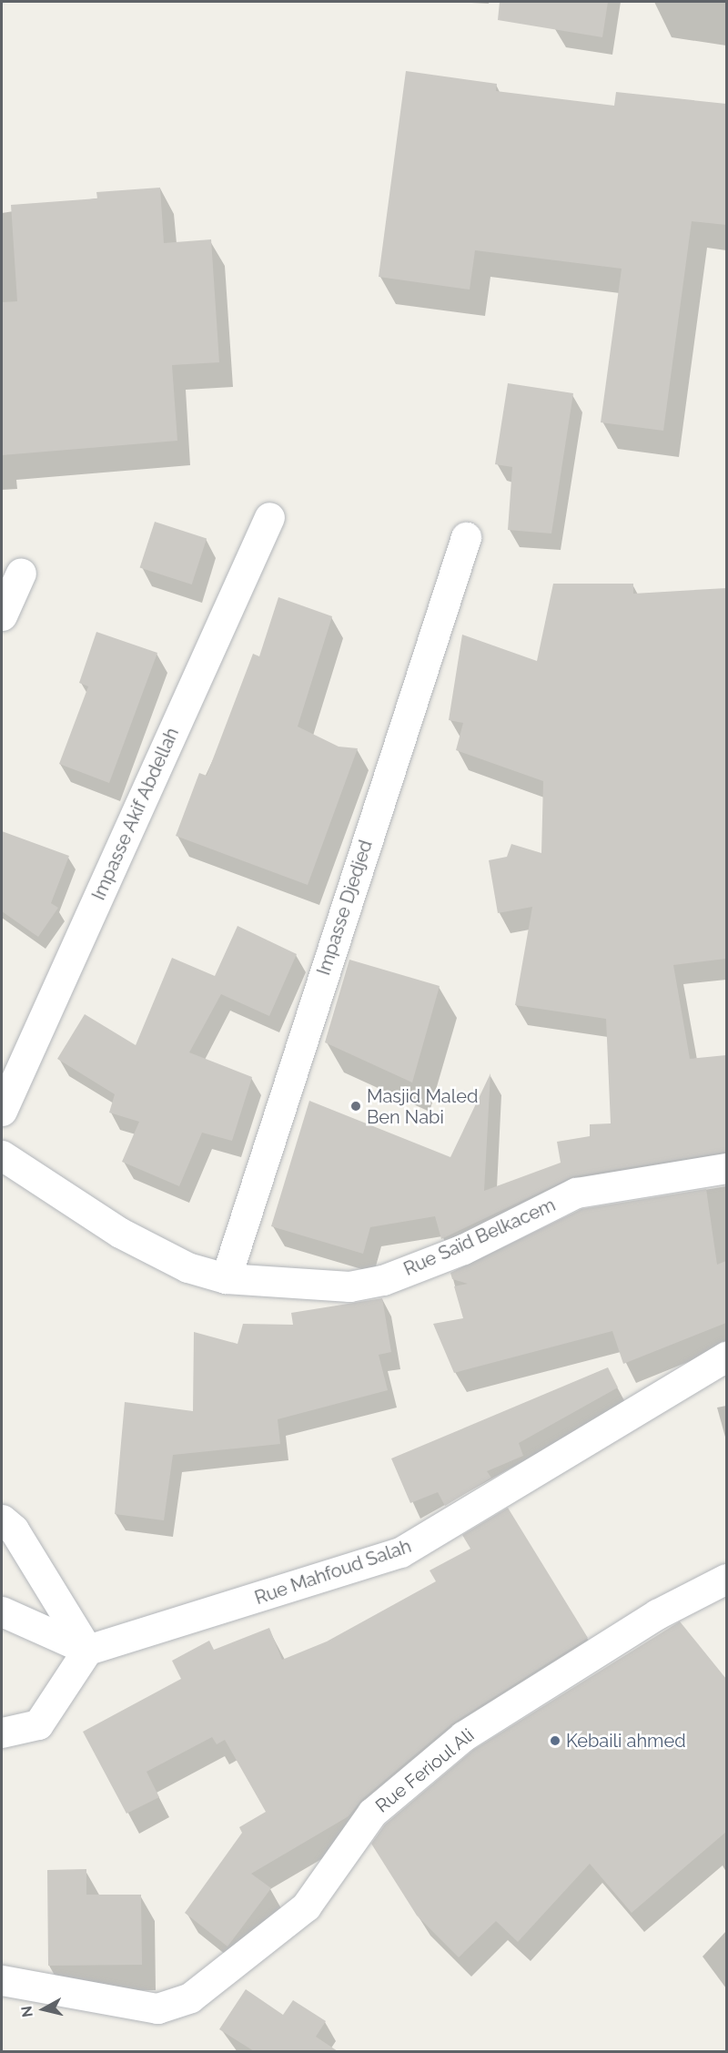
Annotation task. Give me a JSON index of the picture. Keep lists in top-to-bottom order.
{
  "streets": {
    "street": [
      "Impasse Akif Abdellah",
      "Impasse Djedjed",
      "Rue Saïd Belkacem",
      "Rue Mahfoud Salah",
      "Rue Ferioul Ali"
    ]
  },
  "crossings": [
    ["Impasse Djedjed", "Rue Saïd Belkacem"]
  ],
  "places": ["Masjid Maled Ben Nabi", "Kebaili ahmed"],
  "north": "left"
}
